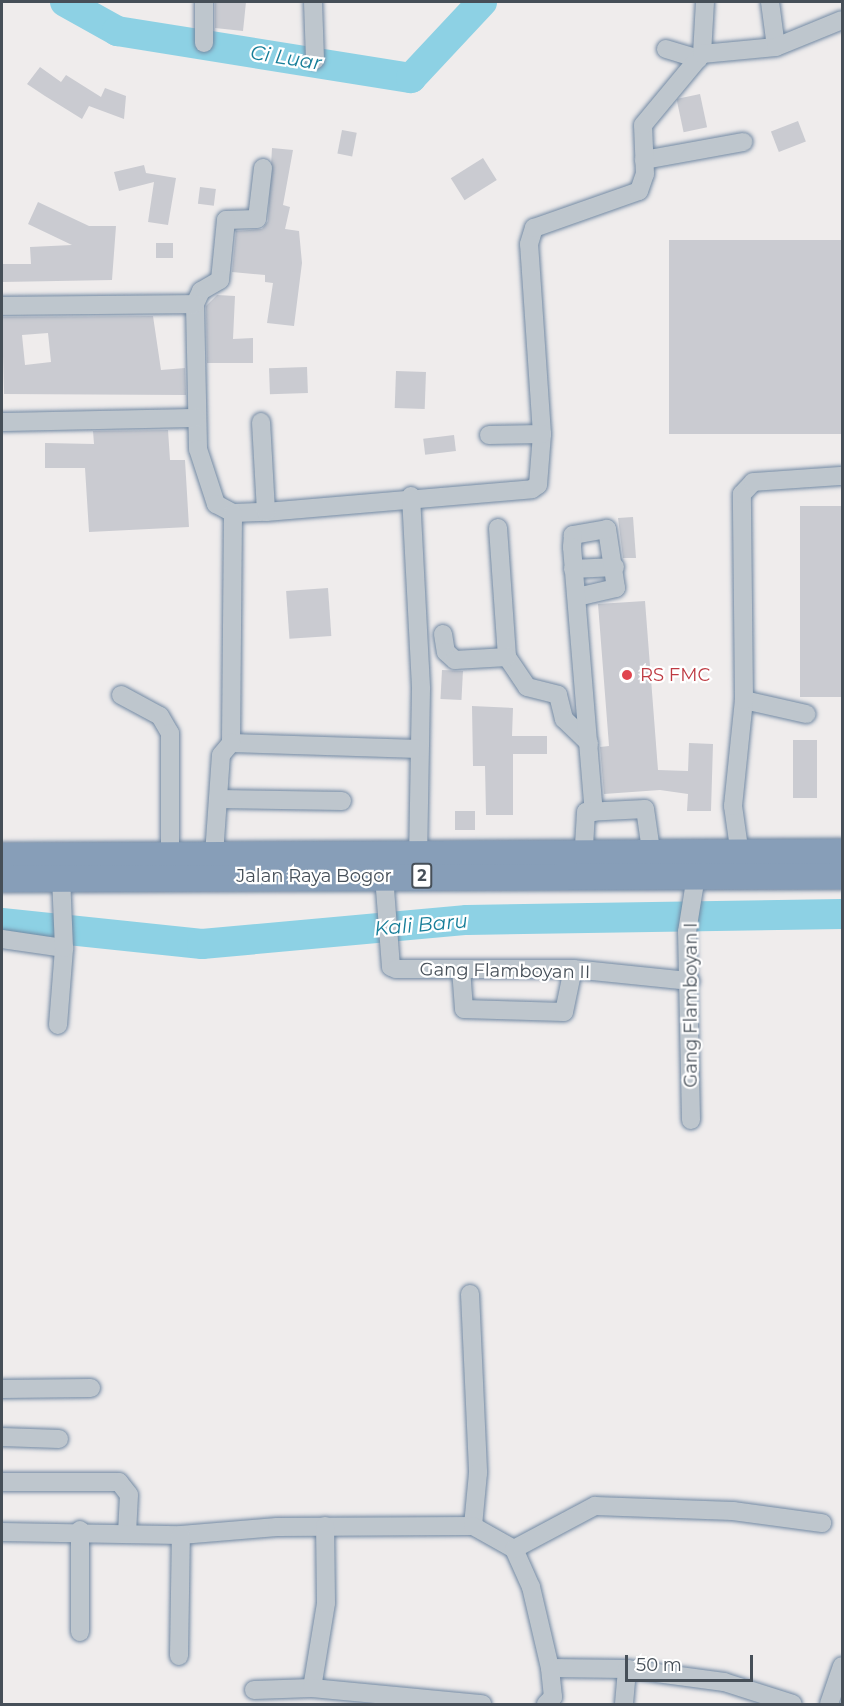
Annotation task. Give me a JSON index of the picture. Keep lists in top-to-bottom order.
{
  "streets": {
    "highway": ["Jalan Raya Bogor", "2"],
    "street": ["Gang Flamboyan II", "Gang Flamboyan I"]
  },
  "crossings": [
    ["Jalan Raya Bogor", "Gang Flamboyan II"],
    ["Jalan Raya Bogor", "Gang Flamboyan I"],
    ["Gang Flamboyan II", "Gang Flamboyan I"]
  ],
  "water": ["Ci Luar", "Kali Baru"],
  "places": ["RS FMC"],
  "scale_bar": "50 m"
}
